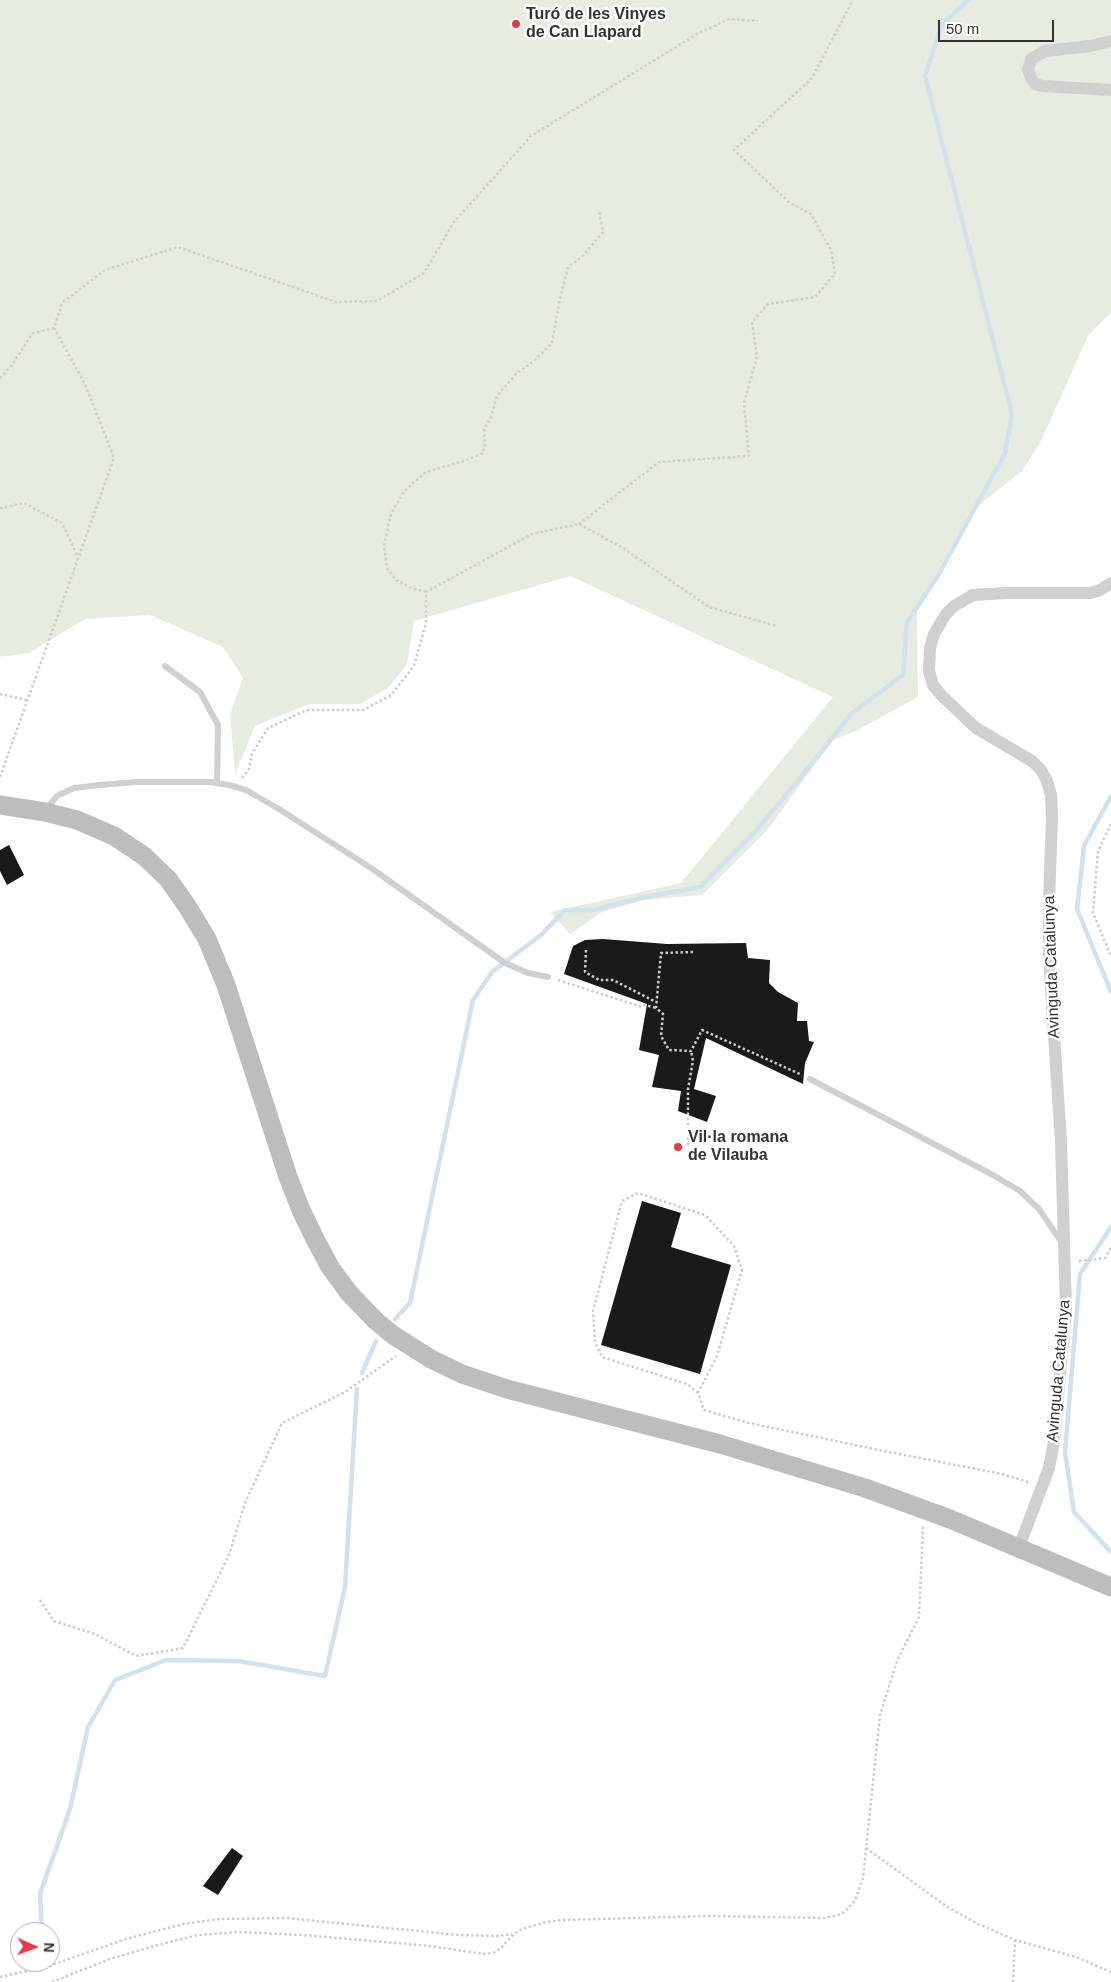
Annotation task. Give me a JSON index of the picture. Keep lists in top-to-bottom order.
{
  "streets": {
    "street": ["Avinguda Catalunya"]
  },
  "places": ["Turó de les Vinyes de Can Llapard", "Vil·la romana de Vilauba"],
  "scale_bar": "50 m",
  "north": "right"
}
